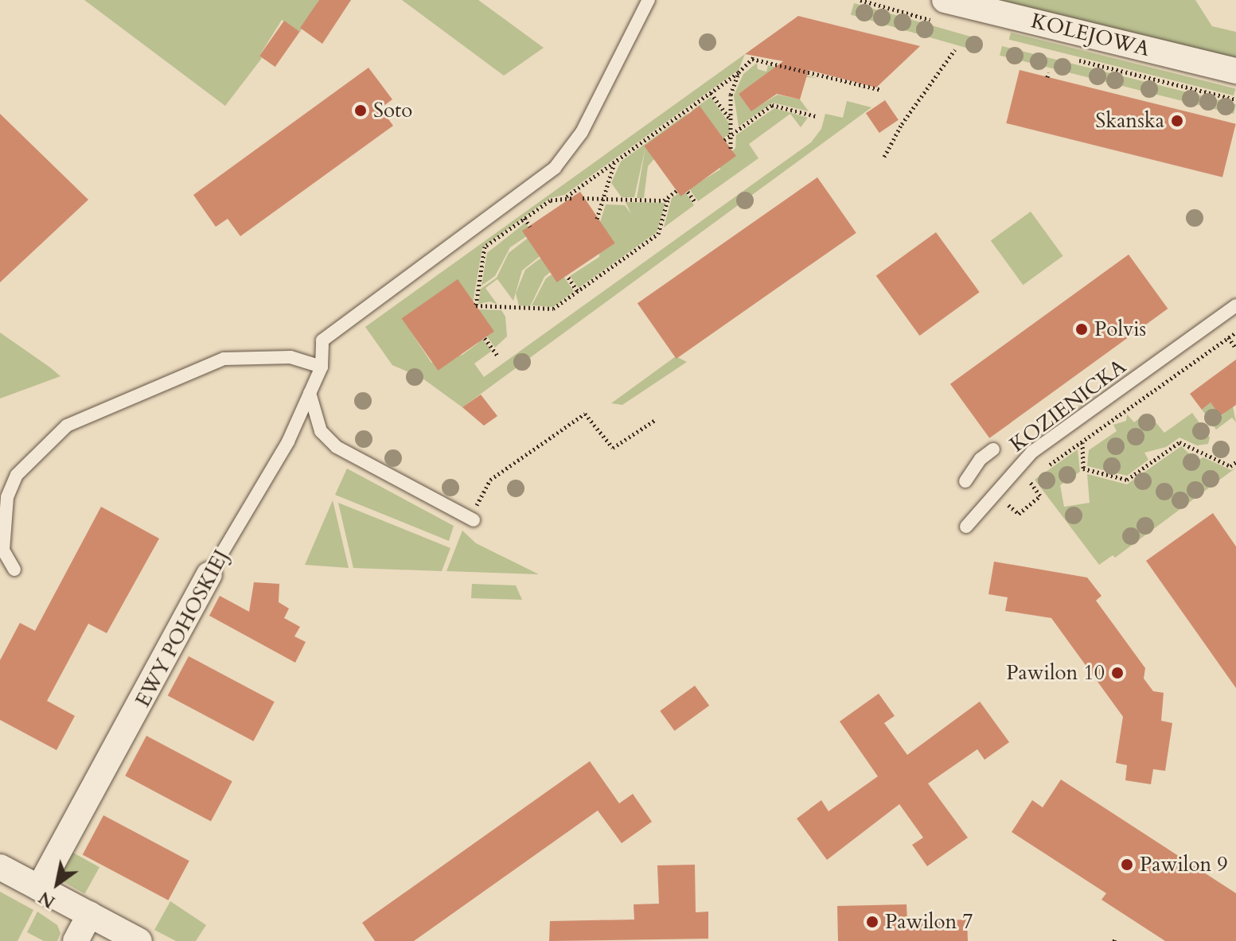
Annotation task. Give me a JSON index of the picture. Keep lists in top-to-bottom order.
{
  "streets": {
    "street": ["KOLEJOWA", "EWY POHOSKIEJ"],
    "lane": ["KOZIENICKA"]
  },
  "places": [
    "Soto",
    "Skanska",
    "Polvis",
    "Pawilon 10",
    "Pawilon 9",
    "Pawilon 7"
  ],
  "north": "bottom left"
}
